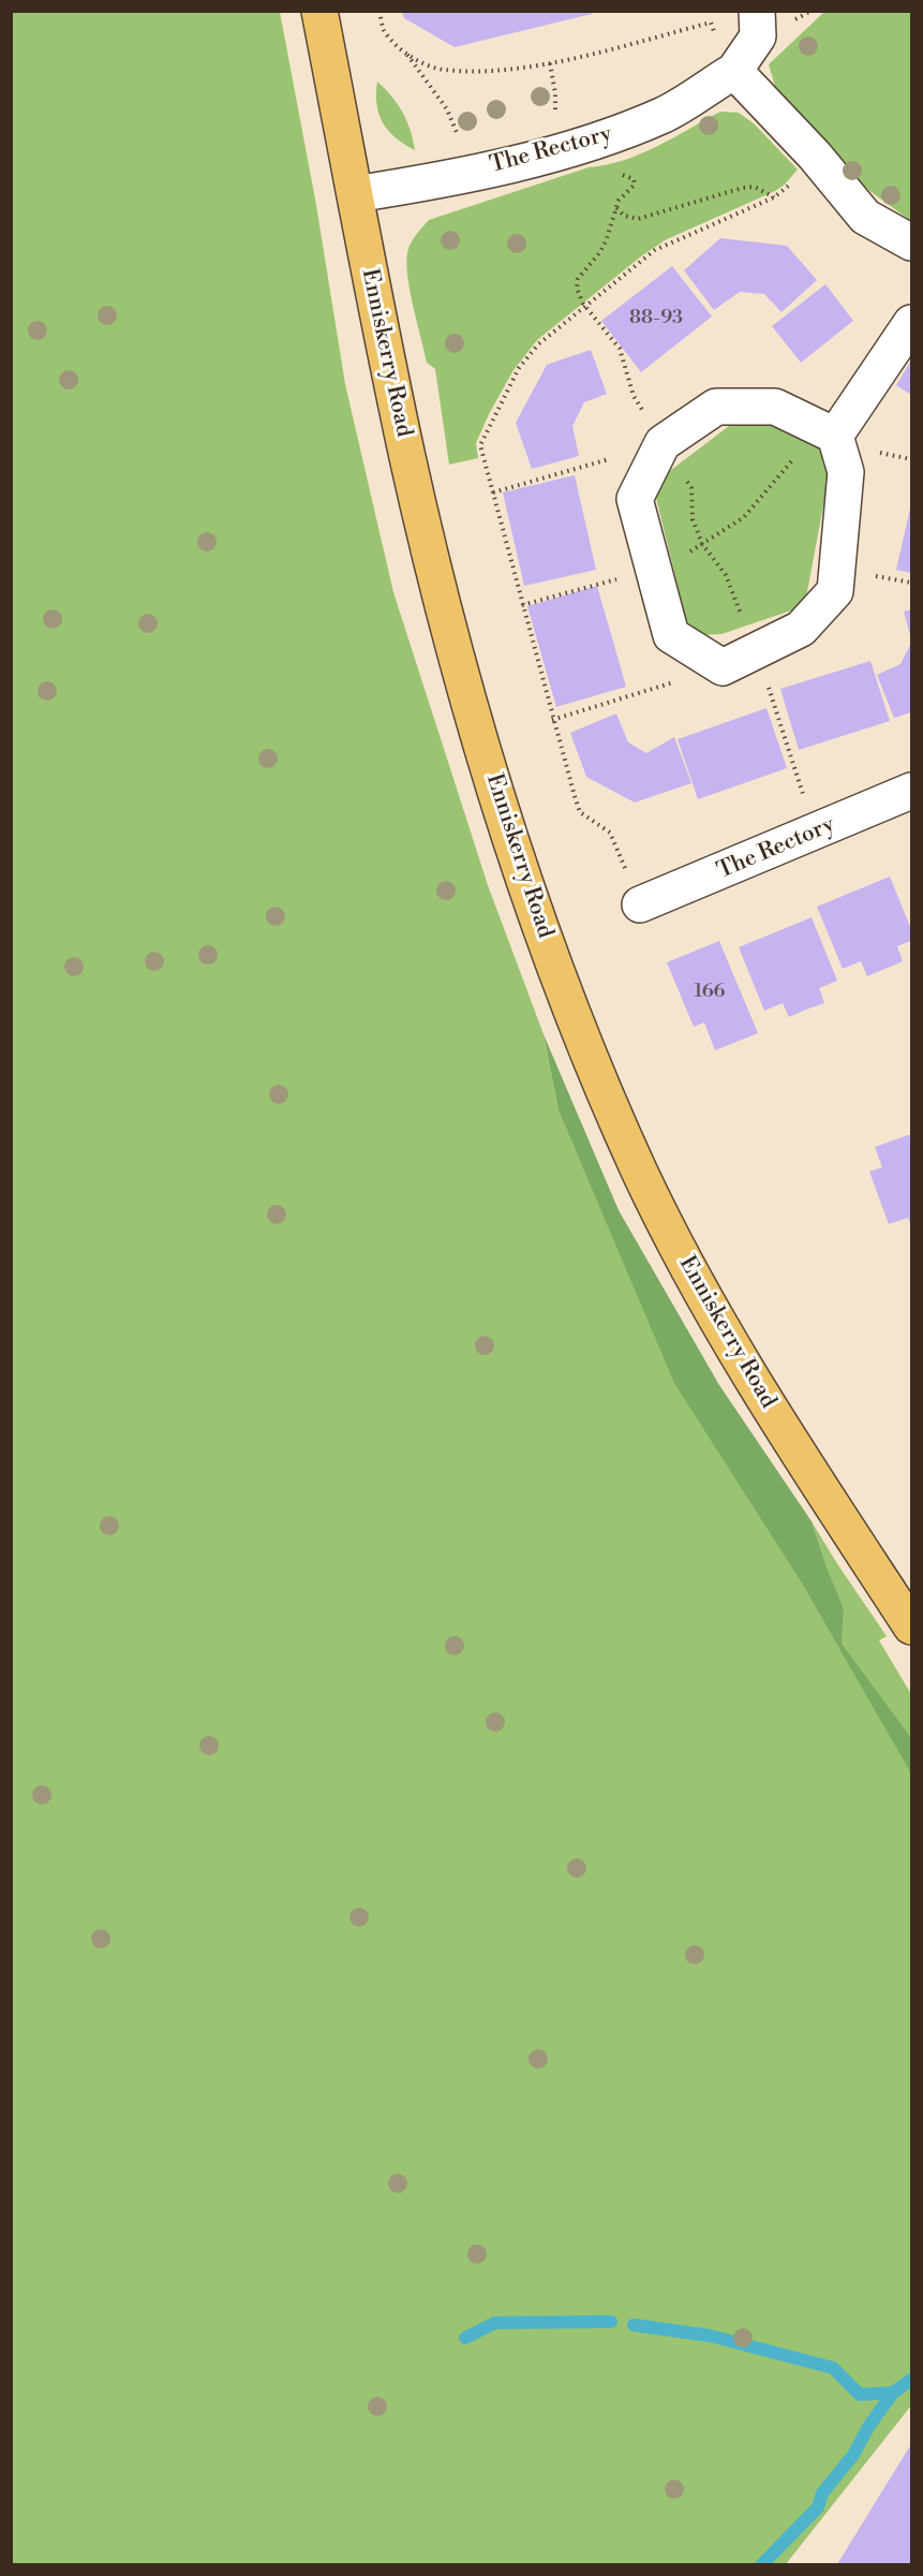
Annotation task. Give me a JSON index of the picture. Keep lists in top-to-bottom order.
{
  "streets": {
    "main road": ["Enniskerry Road"],
    "street": ["The Rectory"]
  },
  "crossings": [
    ["The Rectory", "Enniskerry Road"]
  ],
  "house_numbers": ["88-93", "166"]
}
